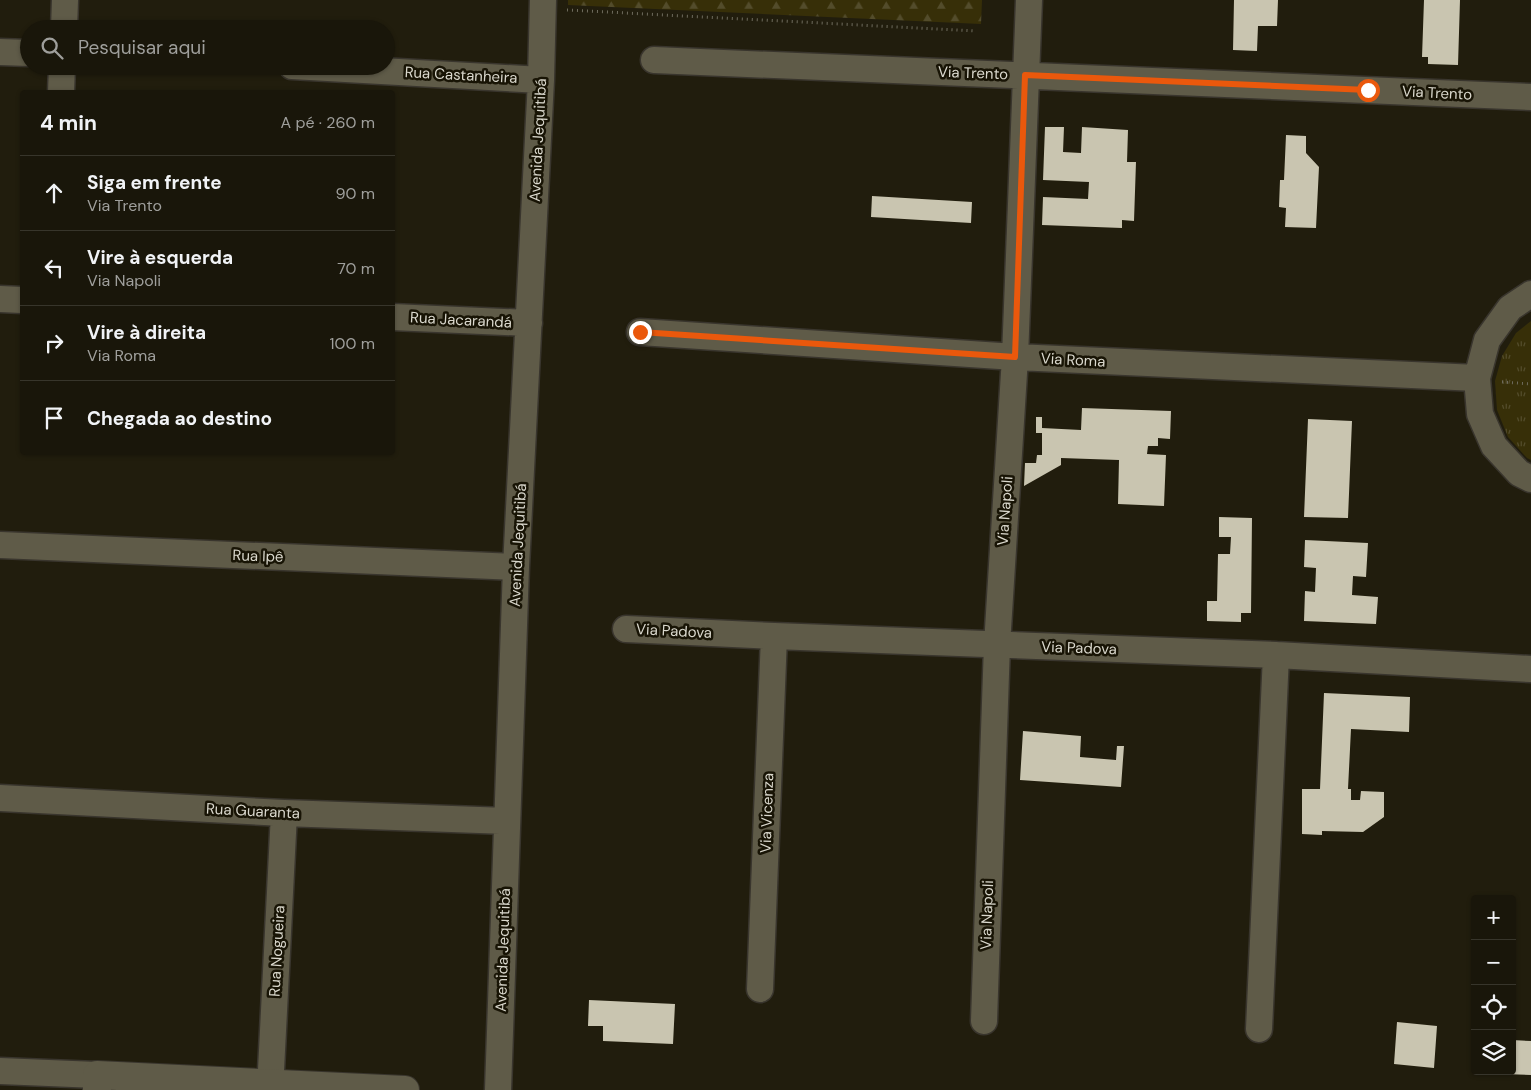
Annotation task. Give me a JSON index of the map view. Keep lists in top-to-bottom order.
{
  "streets": {
    "street": [
      "Via Trento",
      "Rua Castanheira",
      "Avenida Jequitibá",
      "Rua Jacarandá",
      "Via Roma",
      "Via Napoli",
      "Rua Ipê",
      "Via Padova",
      "Rua Guaranta",
      "Via Vicenza",
      "Rua Nogueira"
    ]
  },
  "crossings": [
    ["Via Trento", "Via Napoli"],
    ["Rua Castanheira", "Avenida Jequitibá"],
    ["Avenida Jequitibá", "Rua Jacarandá"],
    ["Avenida Jequitibá", "Rua Ipê"],
    ["Avenida Jequitibá", "Rua Guaranta"],
    ["Via Roma", "Via Napoli"],
    ["Via Napoli", "Via Padova"],
    ["Via Padova", "Via Vicenza"],
    ["Rua Guaranta", "Rua Nogueira"]
  ],
  "page": {
    "search": "Pesquisar aqui",
    "heading": ["4 min", "A pé · 260 m"],
    "list": [
      ["Siga em frente", "Via Trento", "90 m"],
      ["Vire à esquerda", "Via Napoli", "70 m"],
      ["Vire à direita", "Via Roma", "100 m"],
      "Chegada ao destino"
    ],
    "map_buttons": ["+", "−"]
  }
}
